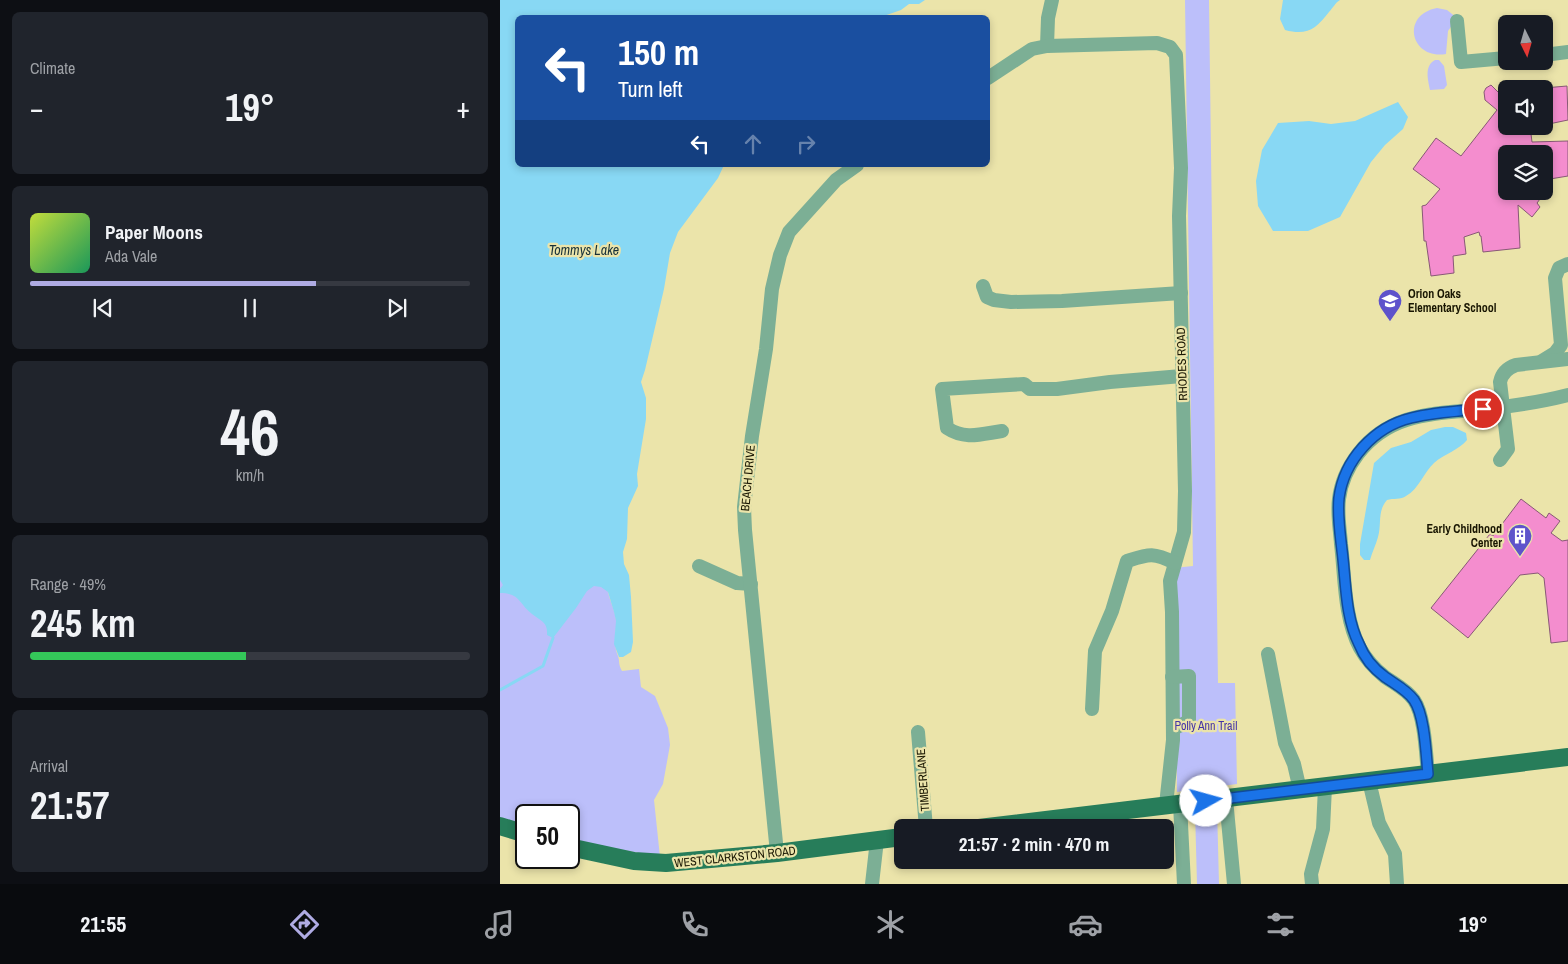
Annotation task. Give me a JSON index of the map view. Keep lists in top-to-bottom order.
{
  "streets": {
    "main road": ["WEST CLARKSTON ROAD"],
    "street": ["RHODES ROAD", "BEACH DRIVE", "TIMBERLANE"]
  },
  "crossings": [
    ["BEACH DRIVE", "WEST CLARKSTON ROAD"]
  ],
  "water": ["Tommys Lake"],
  "parks": ["Polly Ann Trail"],
  "places": {
    "school or university": ["Orion Oaks Elementary School"],
    "building": ["Early Childhood Center"]
  },
  "north": "bottom",
  "page": {
    "tile": [
      "Climate",
      ["46", "km/h"],
      ["Range · 49%", "245 km"],
      ["Arrival", "21:57"]
    ],
    "turn": ["150 m", "Turn left"],
    "heat": ["−", "19°", "+"],
    "song": ["Paper Moons", "Ada Vale"],
    "limit": "50",
    "trip": "21:57 · 2 min · 470 m",
    "tabs": ["21:55", "19°"]
  }
}
